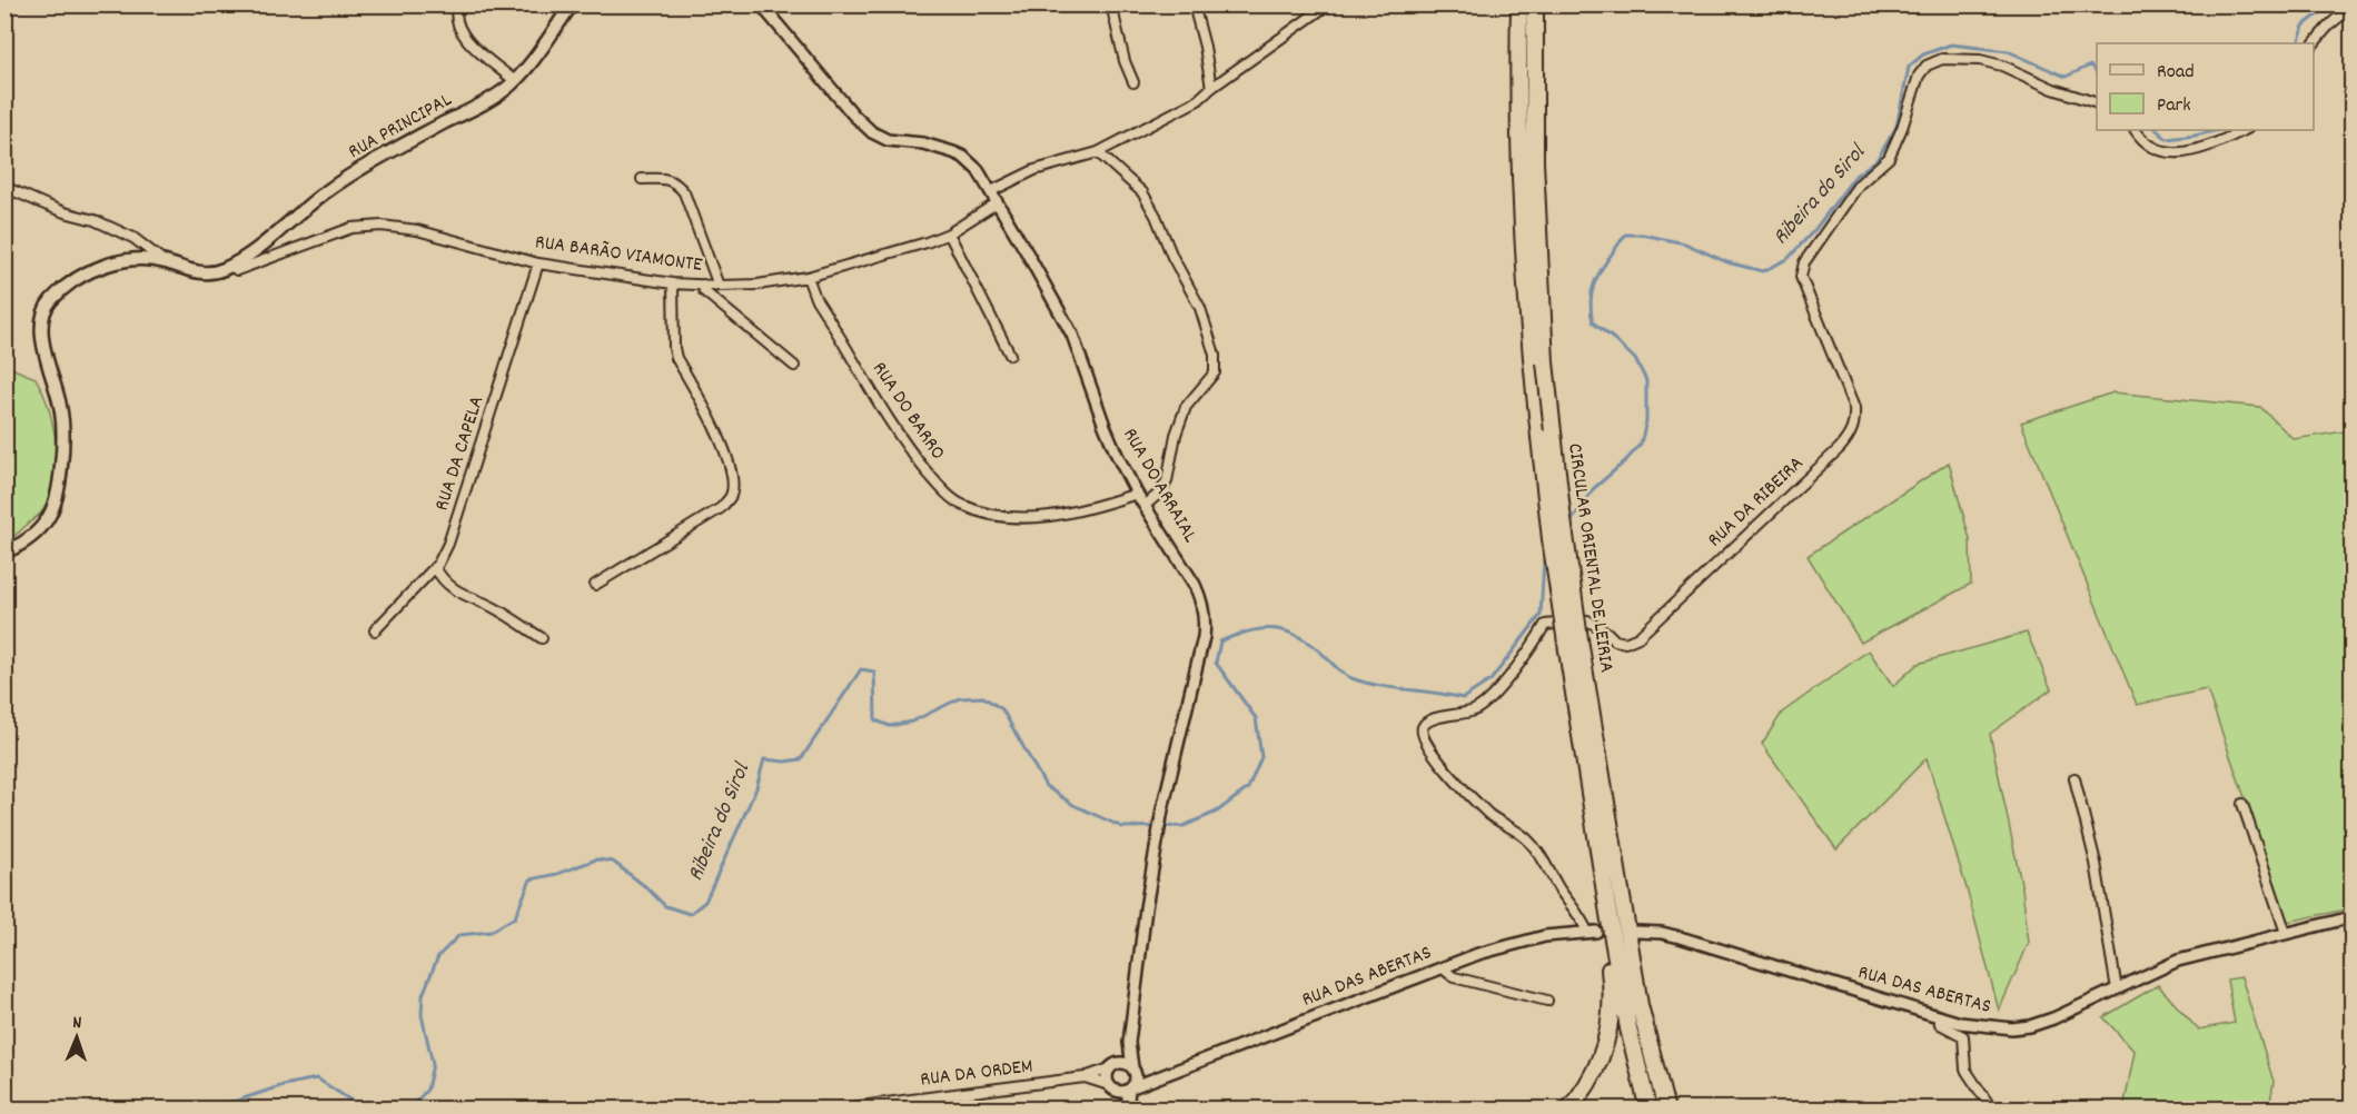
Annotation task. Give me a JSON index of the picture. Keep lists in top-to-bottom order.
{
  "streets": {
    "highway": ["CIRCULAR ORIENTAL DE LEIRIA"],
    "main road": ["RUA PRINCIPAL"],
    "street": [
      "RUA BARÃO VIAMONTE",
      "RUA DO BARRO",
      "RUA DA CAPELA",
      "RUA DO ARRAIAL",
      "RUA DA RIBEIRA",
      "RUA DAS ABERTAS",
      "RUA DA ORDEM"
    ]
  },
  "crossings": [
    ["RUA PRINCIPAL", "RUA BARÃO VIAMONTE"],
    ["RUA BARÃO VIAMONTE", "RUA DO BARRO"],
    ["RUA BARÃO VIAMONTE", "RUA DA CAPELA"],
    ["RUA BARÃO VIAMONTE", "RUA DO ARRAIAL"],
    ["RUA DO BARRO", "RUA DO ARRAIAL"],
    ["RUA DO ARRAIAL", "RUA DAS ABERTAS"],
    ["RUA DO ARRAIAL", "RUA DA ORDEM"],
    ["RUA DA RIBEIRA", "RUA DAS ABERTAS"],
    ["RUA DAS ABERTAS", "RUA DA ORDEM"]
  ],
  "water": ["Ribeira do Sirol"],
  "legend": ["Road", "Park"],
  "north": "top"
}
